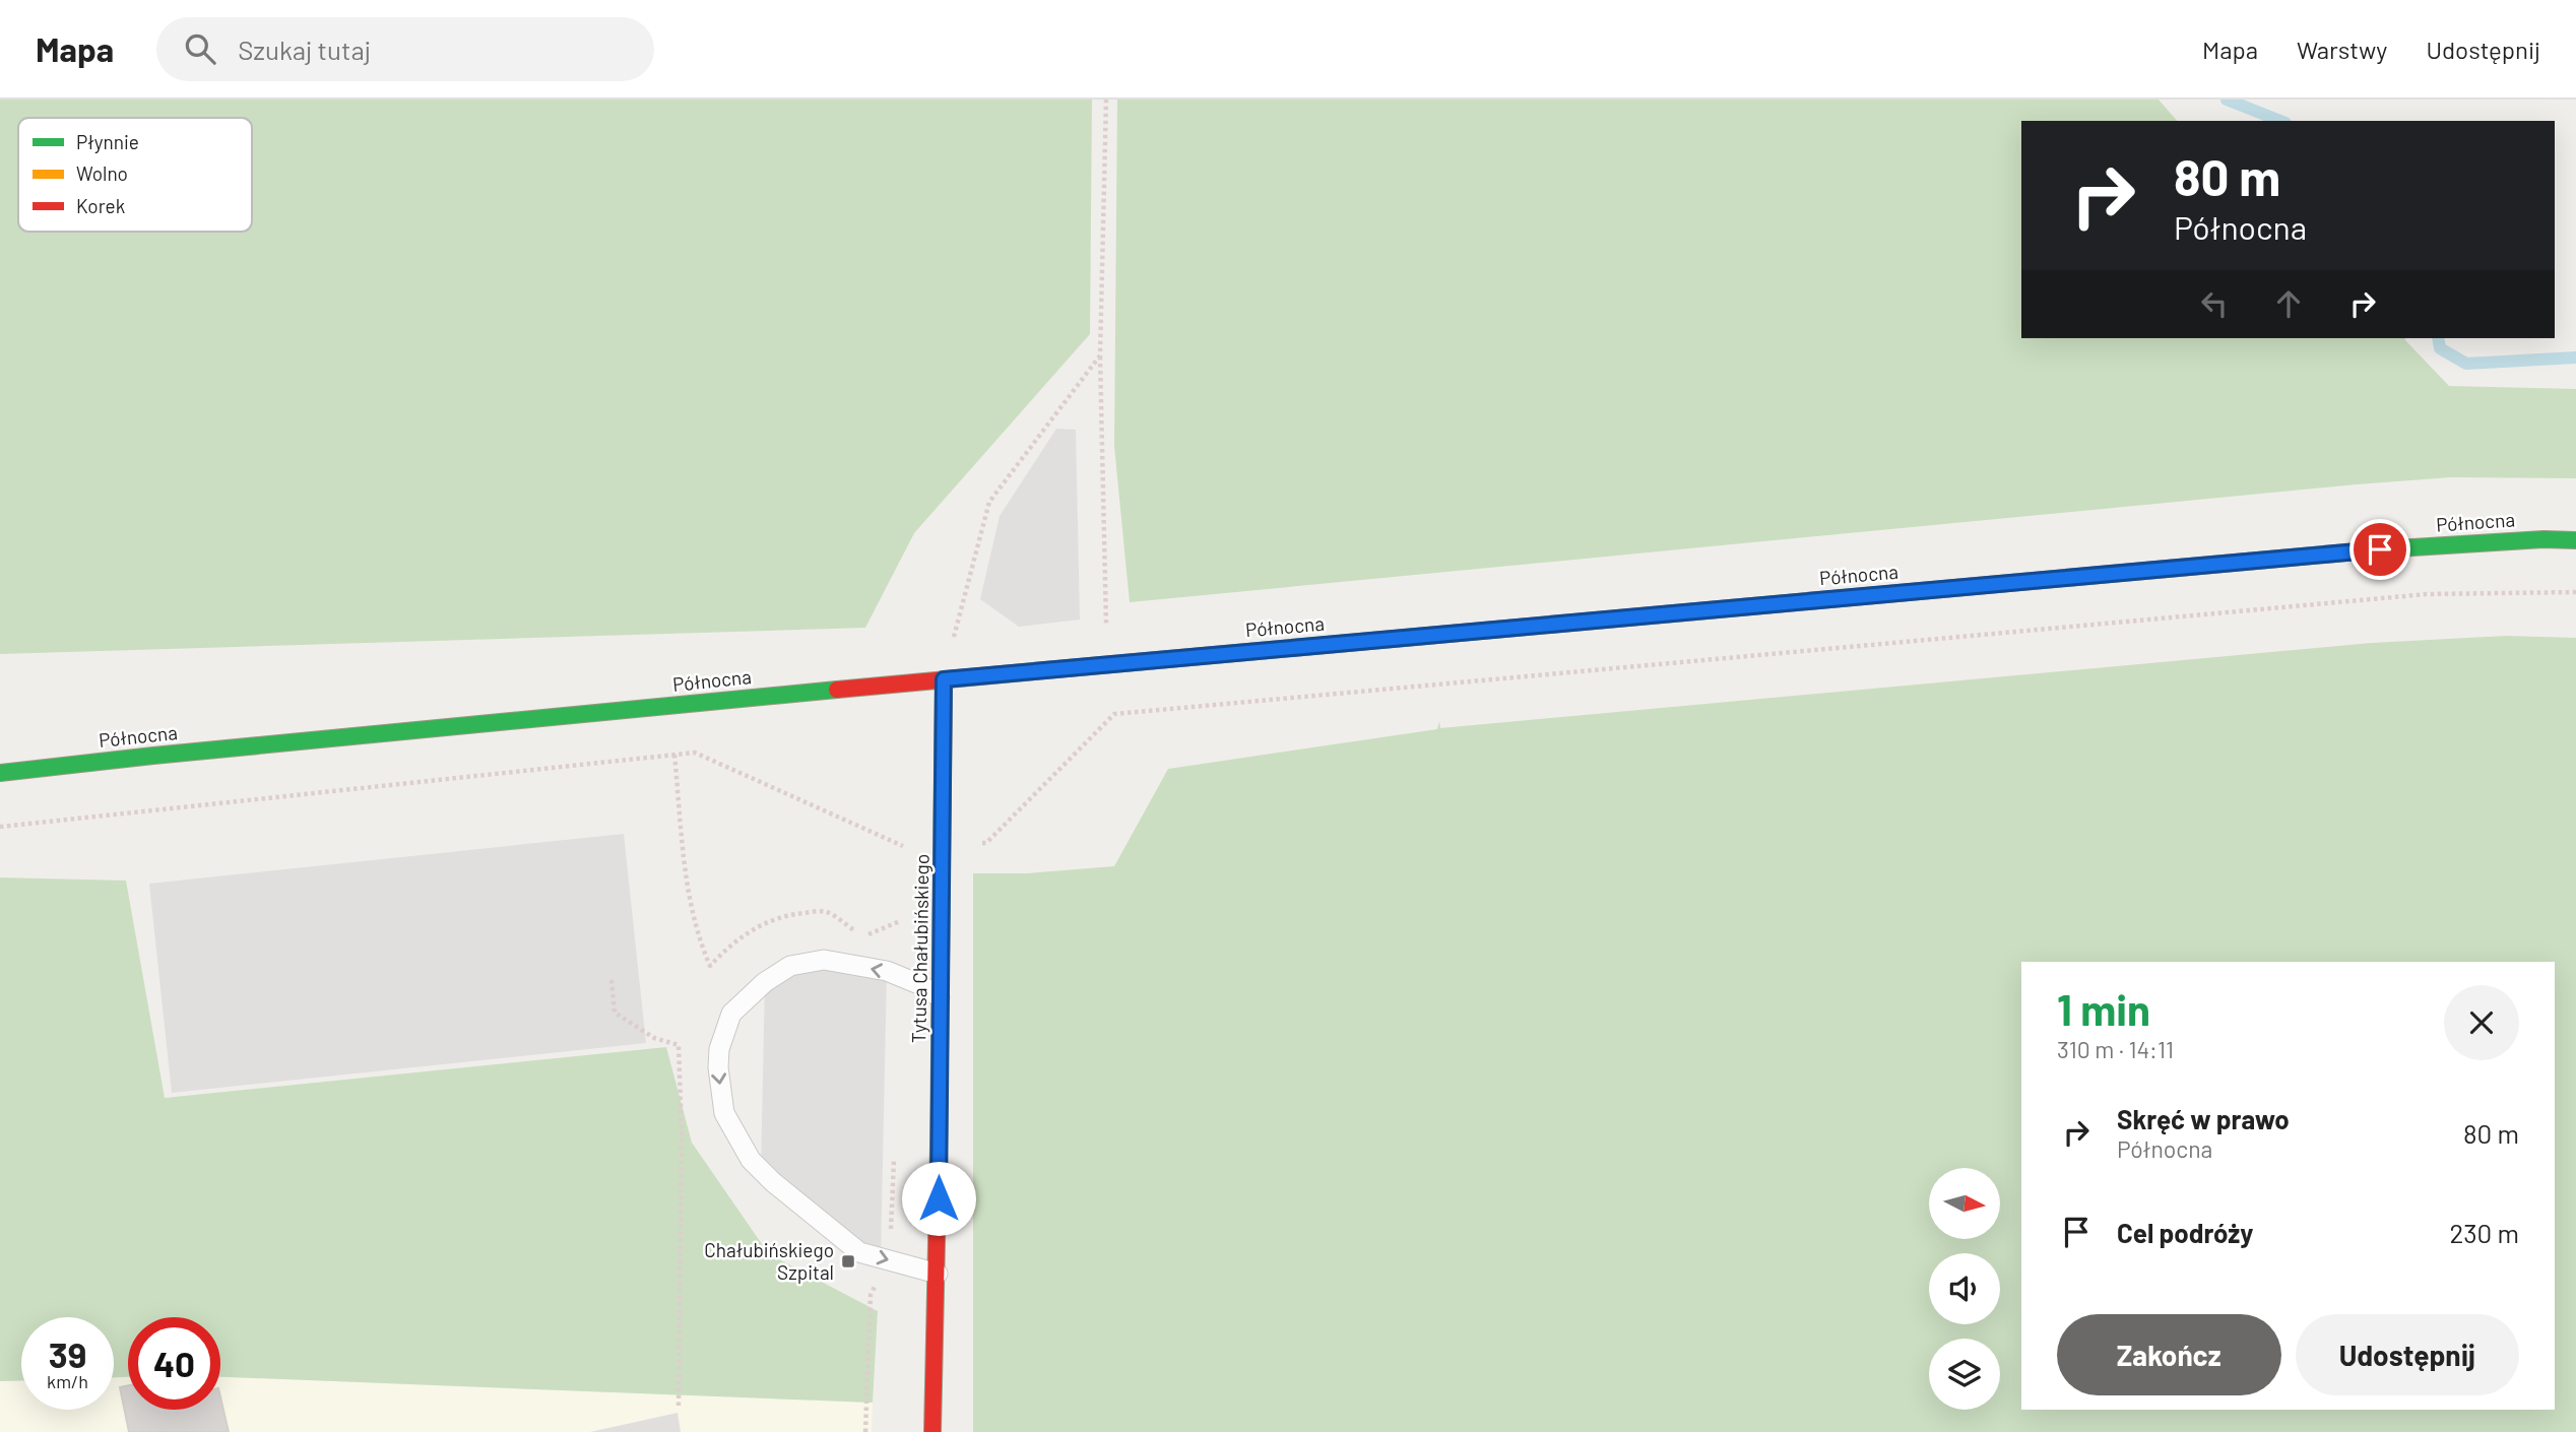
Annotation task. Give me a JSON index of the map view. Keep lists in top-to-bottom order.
{
  "streets": {
    "street": ["Północna", "Tytusa Chałubińskiego"]
  },
  "crossings": [
    ["Północna", "Tytusa Chałubińskiego"]
  ],
  "places": {
    "transit": ["Chałubińskiego Szpital"]
  },
  "legend": ["Płynnie", "Wolno", "Korek"],
  "north": "right",
  "page": {
    "header": "Mapa",
    "search": "Szukaj tutaj",
    "nav": ["Mapa", "Warstwy", "Udostępnij"],
    "turn": ["80 m", "Północna"],
    "heading": ["1 min", "310 m · 14:11"],
    "list": [
      {
        "name": "Skręć w prawo",
        "note": "Północna",
        "value": "80 m"
      },
      {
        "name": "Cel podróży",
        "value": "230 m"
      }
    ],
    "buttons": ["Zakończ", "Udostępnij"],
    "speed": "39 km/h",
    "limit": "40"
  }
}
